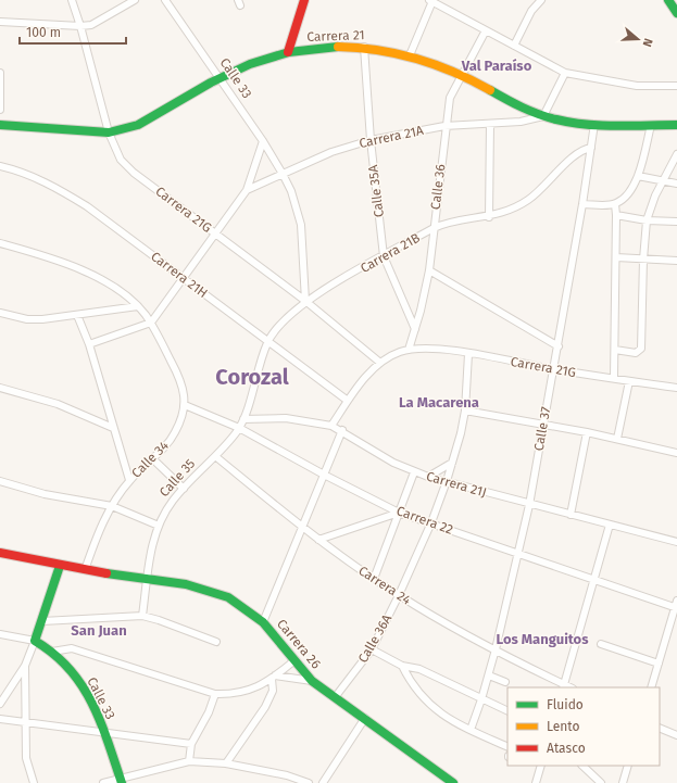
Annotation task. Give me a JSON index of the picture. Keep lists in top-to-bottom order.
{
  "streets": {
    "main road": ["Carrera 21", "Calle 33", "Carrera 26"],
    "street": [
      "Carrera 21A",
      "Calle 36",
      "Calle 35A",
      "Carrera 21G",
      "Carrera 21B",
      "Carrera 21H",
      "Calle 37",
      "Calle 34",
      "Calle 35",
      "Carrera 21J",
      "Carrera 22",
      "Carrera 24",
      "Calle 36A"
    ]
  },
  "crossings": [
    ["Carrera 21", "Calle 33"],
    ["Carrera 21", "Carrera 21A"],
    ["Carrera 21", "Calle 36"],
    ["Carrera 21", "Calle 35A"],
    ["Carrera 21", "Carrera 21G"],
    ["Carrera 21", "Calle 37"],
    ["Calle 33", "Carrera 21A"],
    ["Calle 33", "Carrera 21G"],
    ["Calle 33", "Carrera 21B"],
    ["Carrera 21A", "Calle 36"],
    ["Carrera 21A", "Calle 35A"],
    ["Carrera 21A", "Carrera 21G"],
    ["Carrera 21A", "Carrera 21H"],
    ["Carrera 21A", "Calle 34"],
    ["Calle 36", "Calle 35A"],
    ["Calle 36", "Carrera 21G"],
    ["Calle 36", "Carrera 21B"],
    ["Calle 35A", "Carrera 21B"],
    ["Carrera 21G", "Carrera 21B"],
    ["Carrera 21G", "Calle 37"],
    ["Carrera 21G", "Calle 36A"],
    ["Carrera 21B", "Carrera 21H"],
    ["Carrera 21B", "Calle 37"],
    ["Carrera 21B", "Calle 35"],
    ["Carrera 21B", "Carrera 21J"],
    ["Calle 37", "Carrera 21J"],
    ["Calle 37", "Carrera 22"],
    ["Calle 37", "Carrera 24"],
    ["Calle 34", "Carrera 22"],
    ["Calle 34", "Carrera 26"],
    ["Calle 35", "Carrera 21J"],
    ["Calle 35", "Carrera 22"],
    ["Calle 35", "Carrera 24"],
    ["Calle 35", "Carrera 26"],
    ["Carrera 21J", "Calle 36A"],
    ["Carrera 22", "Calle 36A"],
    ["Carrera 24", "Calle 36A"],
    ["Calle 36A", "Carrera 26"]
  ],
  "districts": [
    "Val Paraíso",
    "Corozal",
    "La Macarena",
    "San Juan",
    "Los Manguitos"
  ],
  "legend": ["Fluido", "Lento", "Atasco"],
  "scale_bar": "100 m",
  "north": "right"
}
